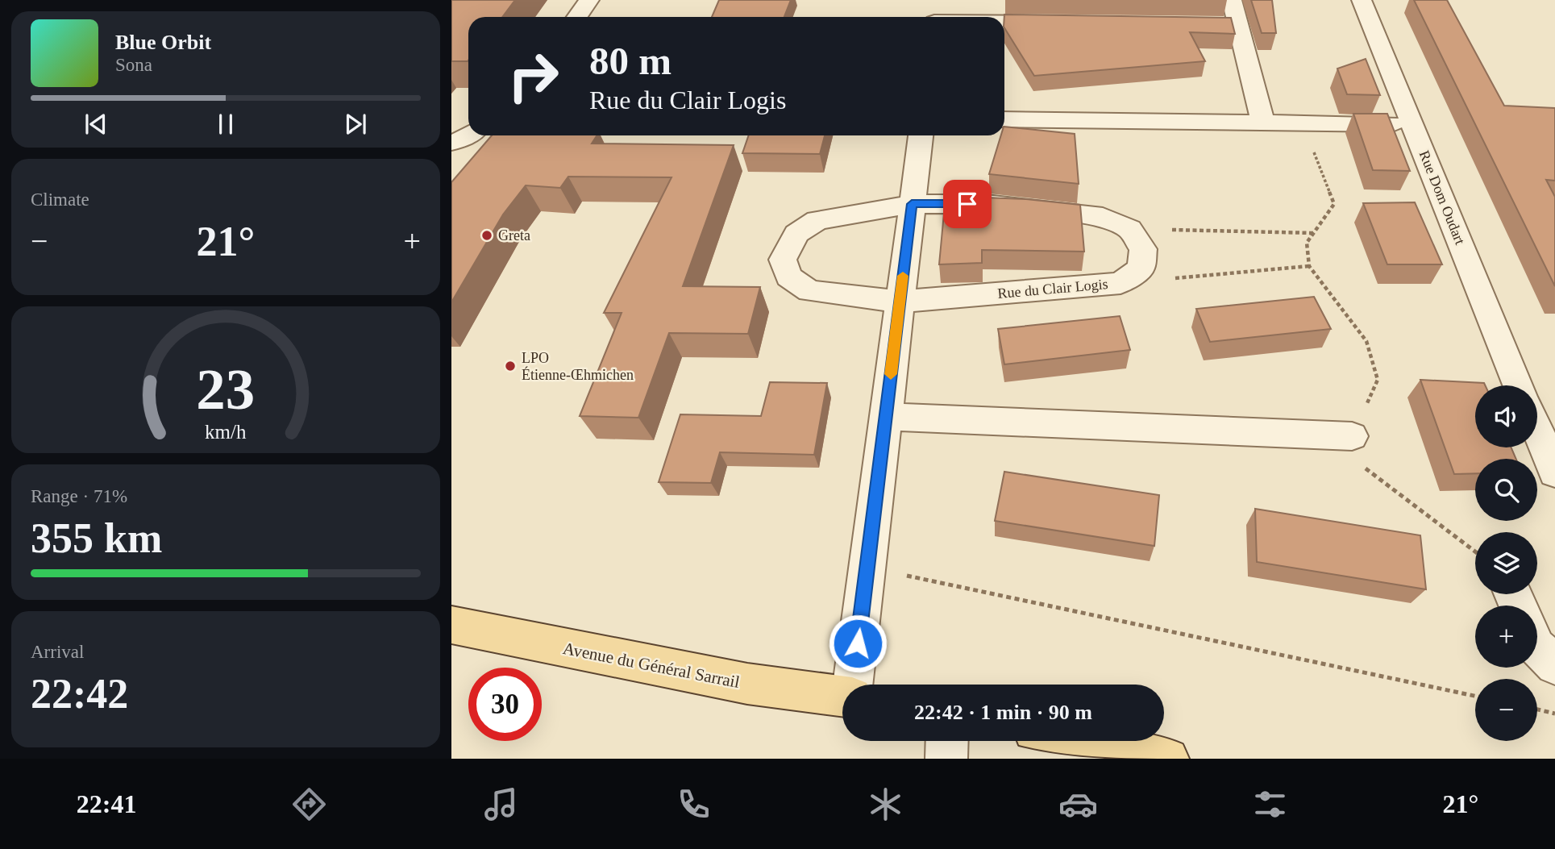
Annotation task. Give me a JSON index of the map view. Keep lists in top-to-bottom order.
{
  "streets": {
    "main road": ["Avenue du Général Sarrail"],
    "street": ["Rue Dom Oudart", "Rue du Clair Logis"]
  },
  "places": ["Greta", "LPO Étienne-Œhmichen"],
  "page": {
    "turn": ["80 m", "Rue du Clair Logis"],
    "song": ["Blue Orbit", "Sona"],
    "tile": [
      "Climate",
      ["Range · 71%", "355 km"],
      ["Arrival", "22:42"]
    ],
    "heat": ["−", "21°", "+"],
    "map_buttons": ["+", "−"],
    "limit": "30",
    "trip": "22:42 · 1 min · 90 m",
    "tabs": ["22:41", "21°"],
    "gauge": ["23", "km/h"]
  }
}
